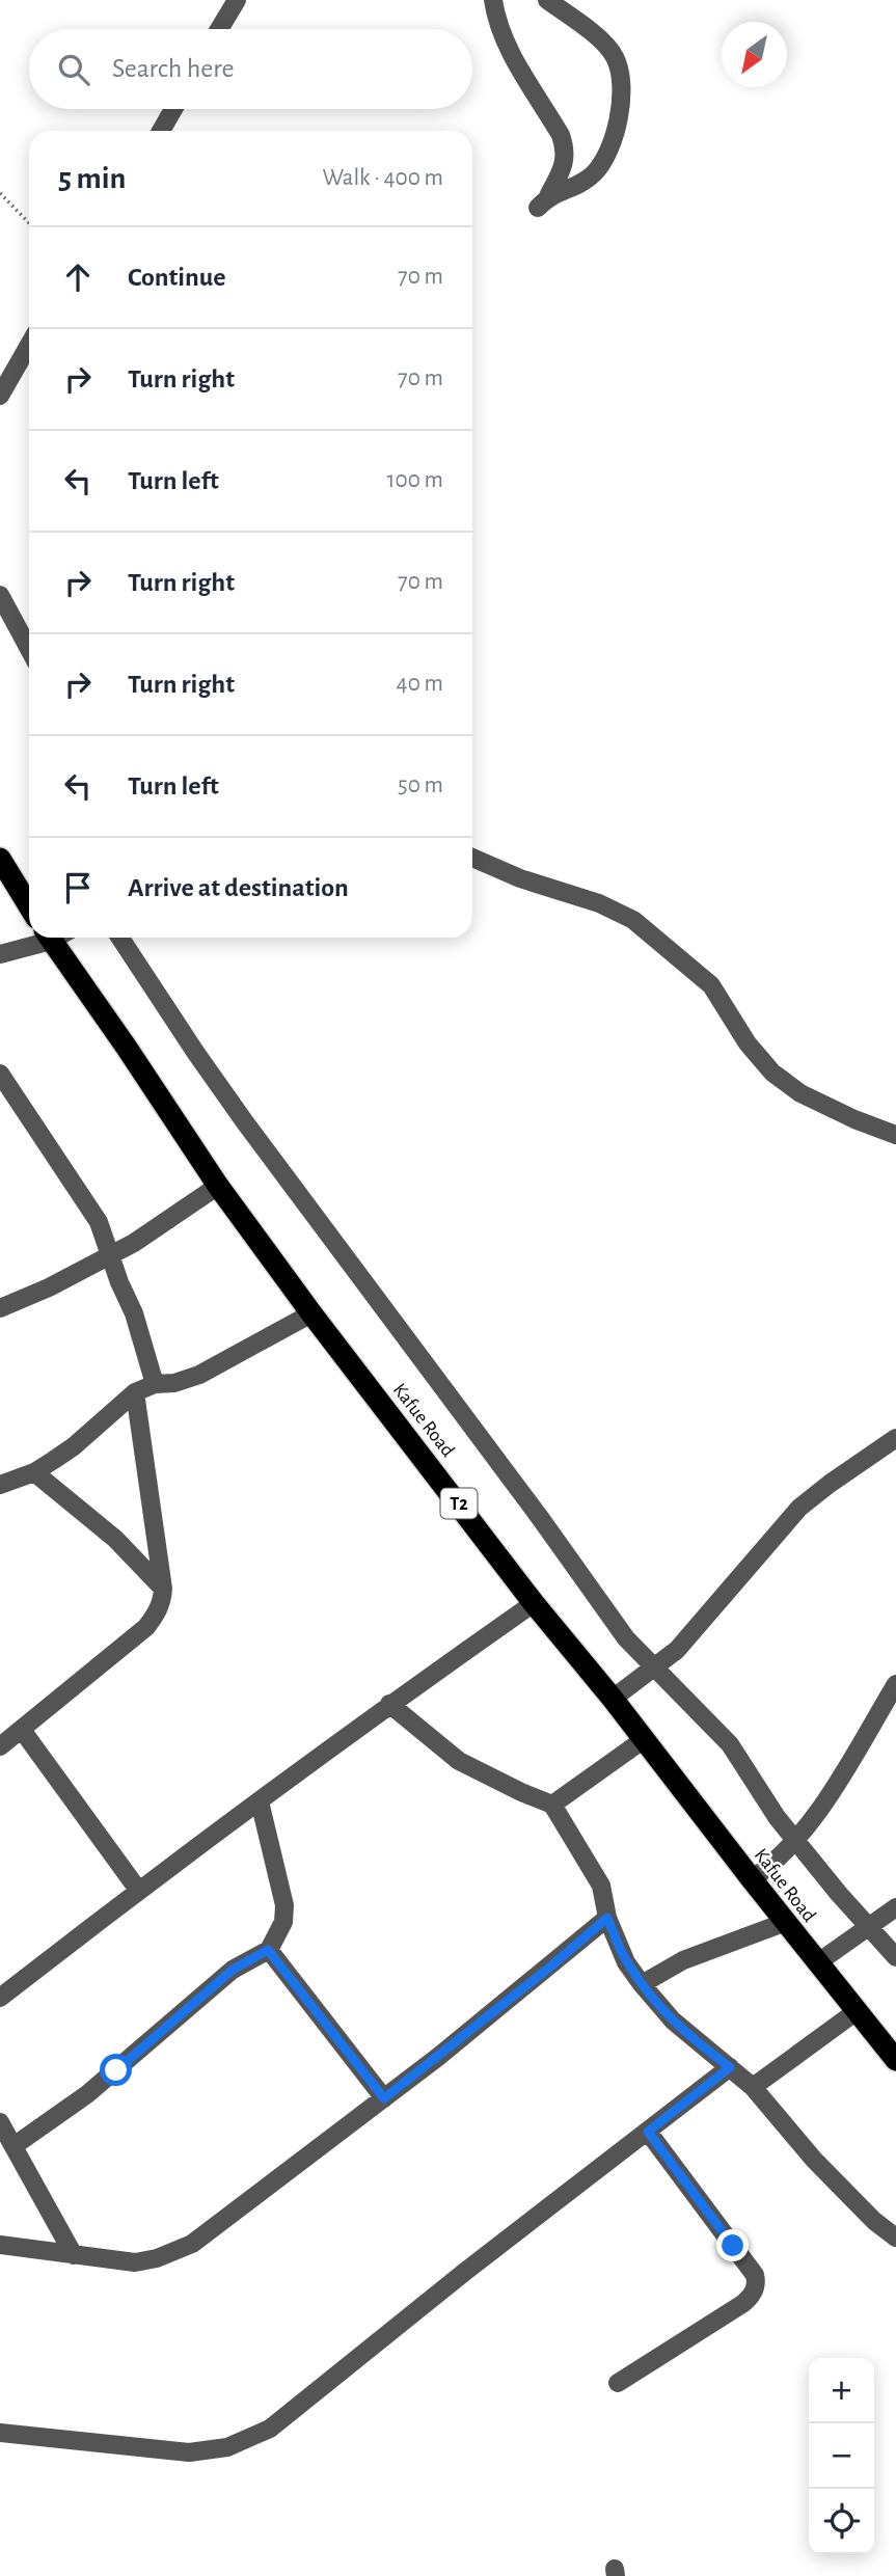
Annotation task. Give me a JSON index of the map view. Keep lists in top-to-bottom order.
{
  "streets": {
    "highway": ["Kafue Road", "T2"]
  },
  "north": "bottom left",
  "page": {
    "search": "Search here",
    "heading": ["5 min", "Walk · 400 m"],
    "list": [
      ["Continue", "70 m"],
      ["Turn right", "70 m"],
      ["Turn left", "100 m"],
      ["Turn right", "70 m"],
      ["Turn right", "40 m"],
      ["Turn left", "50 m"],
      "Arrive at destination"
    ],
    "map_buttons": ["+", "−"]
  }
}
